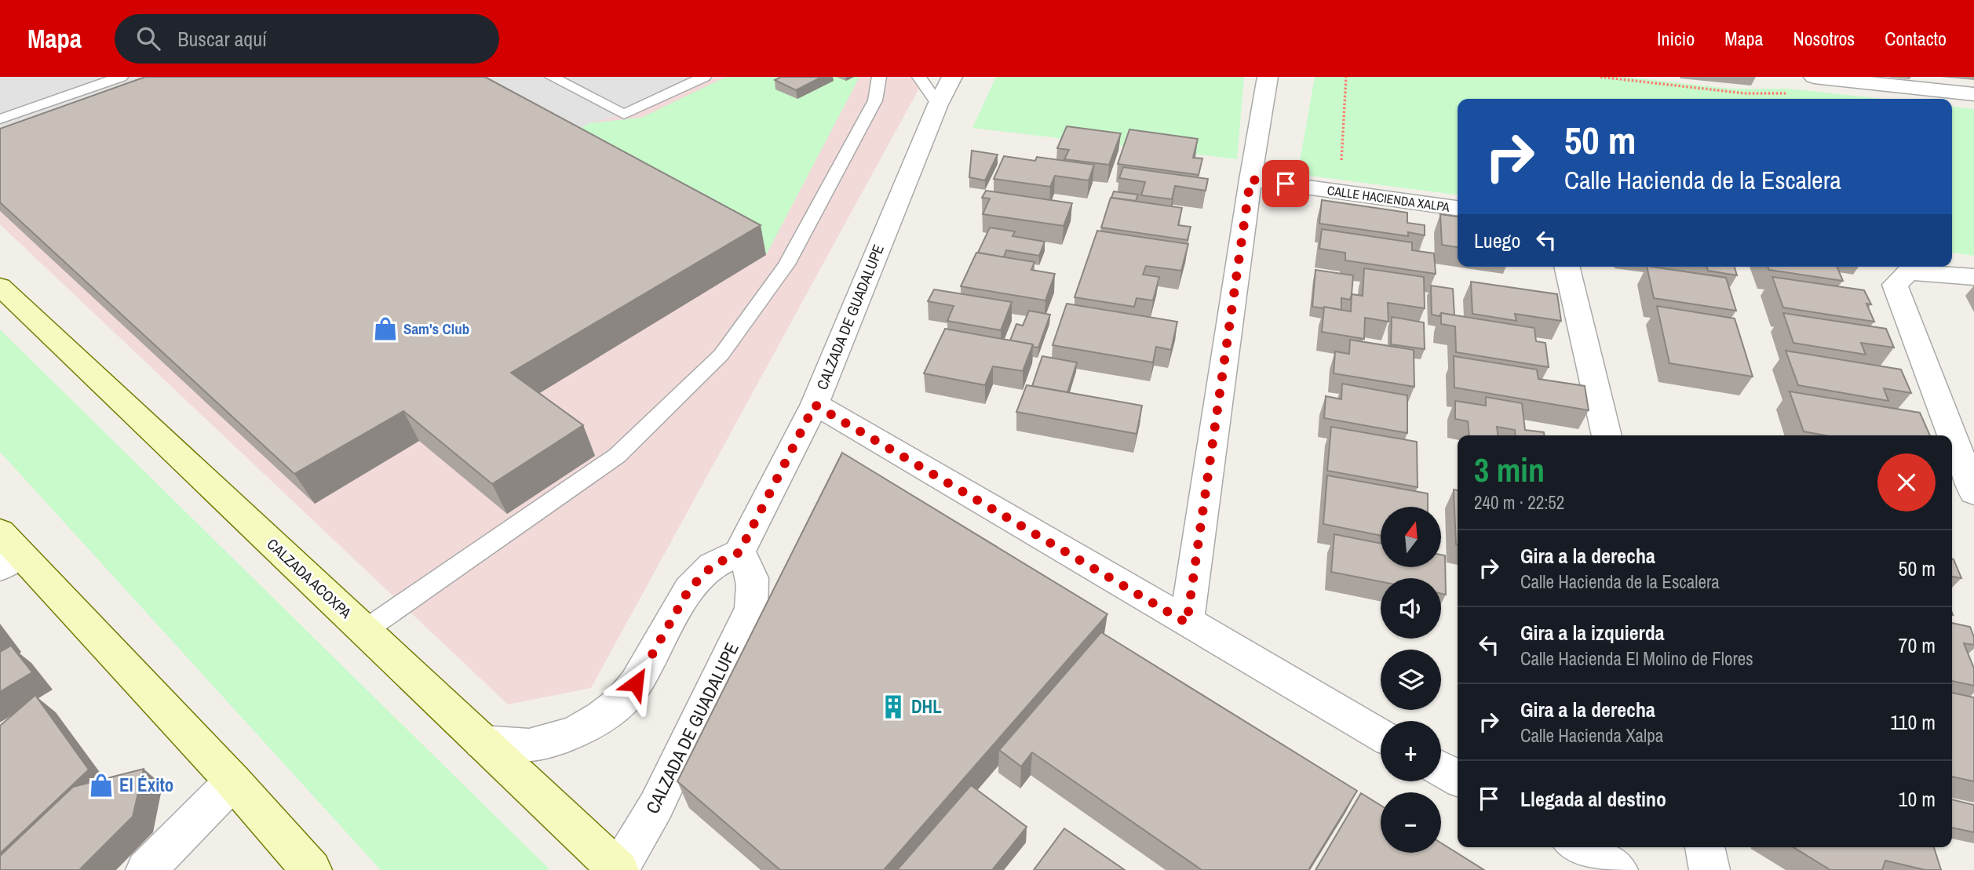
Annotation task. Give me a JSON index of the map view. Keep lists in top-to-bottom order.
{
  "streets": {
    "main road": ["CALZADA ACOXPA"],
    "street": ["CALLE HACIENDA XALPA", "CALZADA DE GUADALUPE"]
  },
  "crossings": [
    ["CALZADA DE GUADALUPE", "CALZADA ACOXPA"]
  ],
  "places": {
    "shop": ["Sam's Club", "El Éxito"],
    "building": ["DHL"]
  },
  "north": "top",
  "page": {
    "header": "Mapa",
    "search": "Buscar aquí",
    "nav": [
      "Inicio",
      "Mapa",
      "Nosotros",
      "Contacto"
    ],
    "turn": ["50 m", "Calle Hacienda de la Escalera"],
    "then": "Luego",
    "heading": ["3 min", "240 m · 22:52"],
    "map_buttons": ["+", "−"],
    "list": [
      {
        "name": "Gira a la derecha",
        "note": "Calle Hacienda de la Escalera",
        "value": "50 m"
      },
      {
        "name": "Gira a la izquierda",
        "note": "Calle Hacienda El Molino de Flores",
        "value": "70 m"
      },
      {
        "name": "Gira a la derecha",
        "note": "Calle Hacienda Xalpa",
        "value": "110 m"
      },
      {
        "name": "Llegada al destino",
        "value": "10 m"
      }
    ]
  }
}
